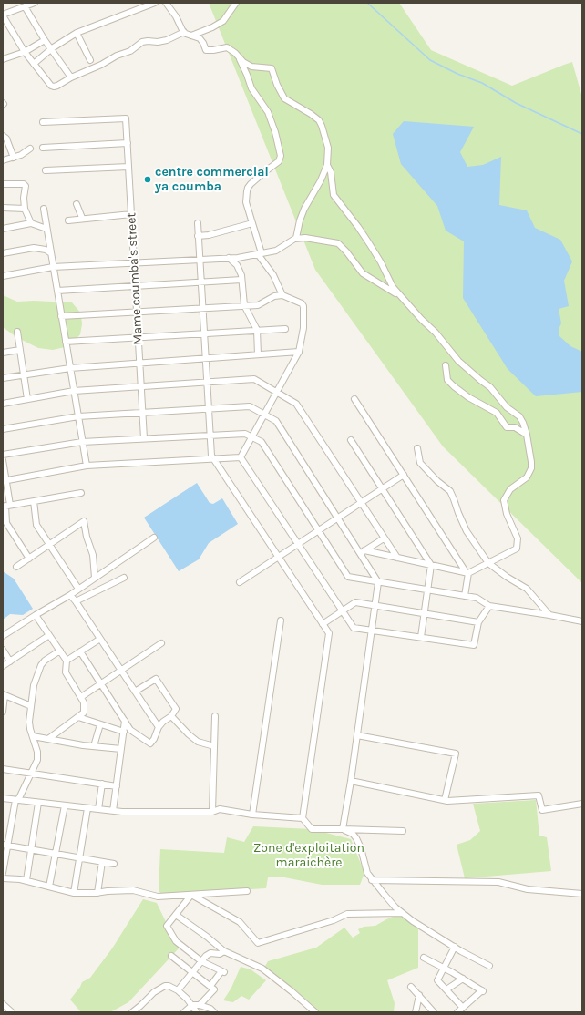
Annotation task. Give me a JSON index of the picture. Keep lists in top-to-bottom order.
{
  "streets": {
    "street": ["Mame coumba's street"]
  },
  "parks": ["Zone d'exploitation maraichère"],
  "places": ["centre commercial ya coumba"]
}
